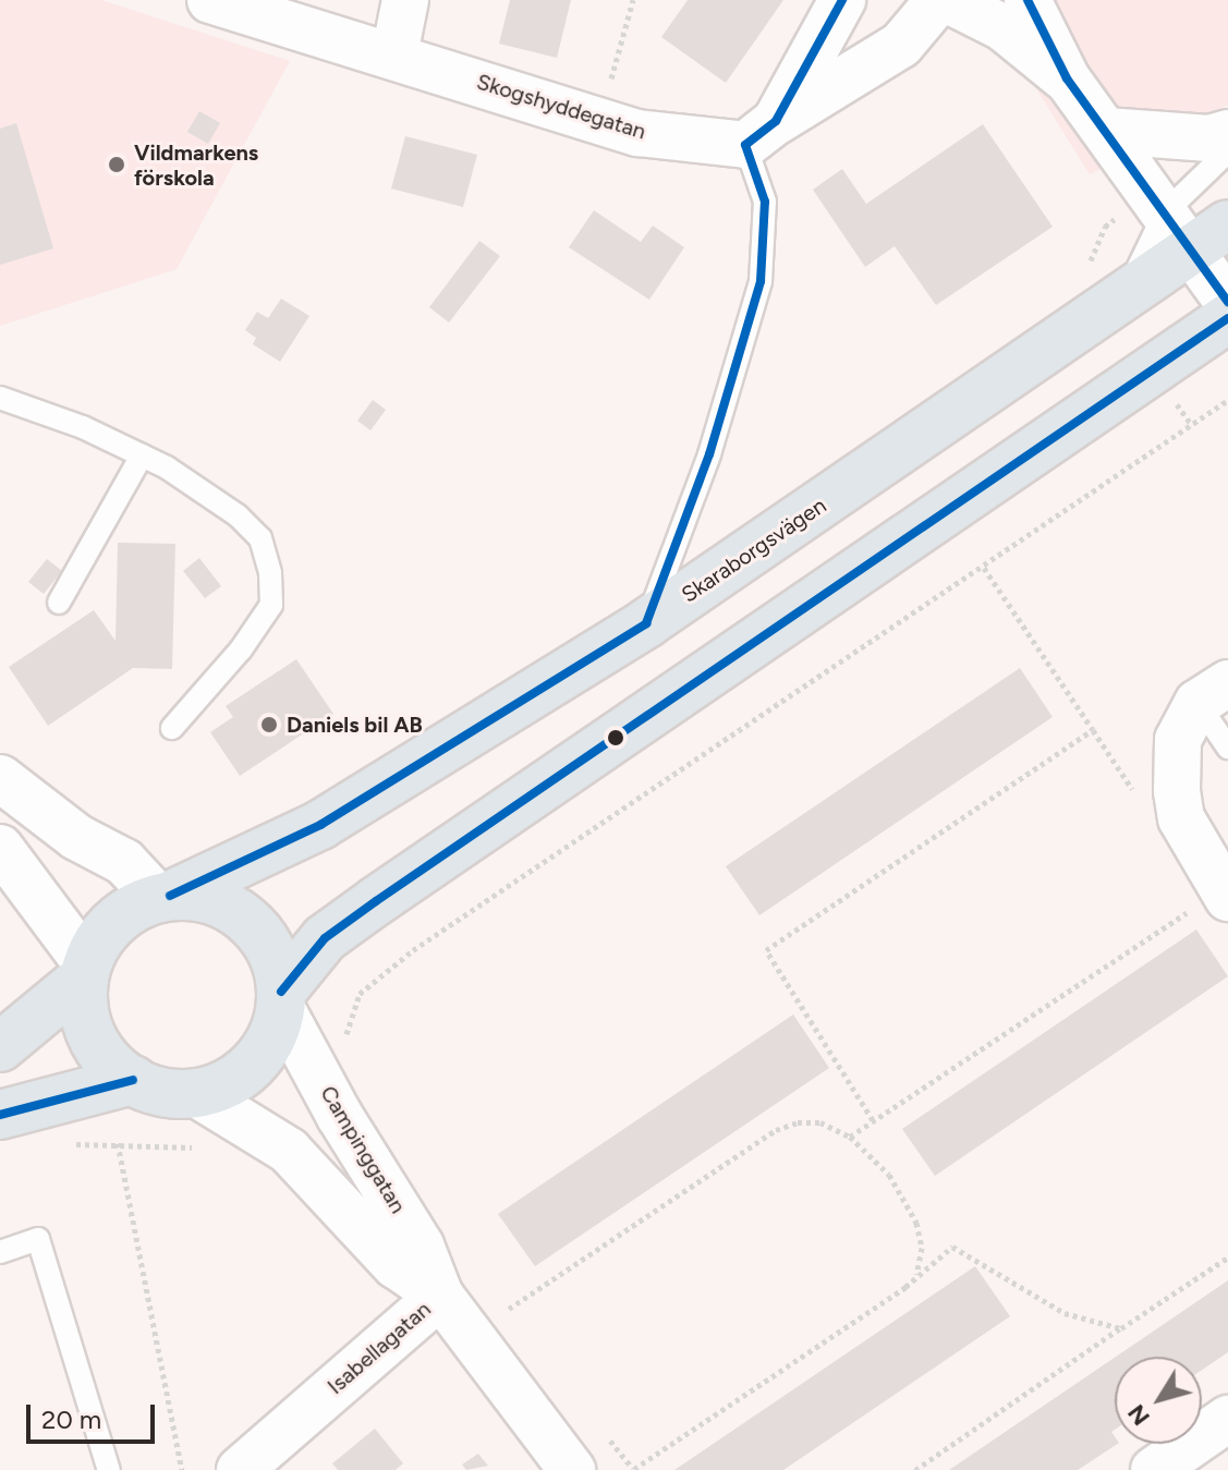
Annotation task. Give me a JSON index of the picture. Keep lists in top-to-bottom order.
{
  "streets": {
    "main road": ["Skaraborgsvägen"],
    "street": ["Skogshyddegatan", "Campinggatan", "Isabellagatan"]
  },
  "crossings": [
    ["Skaraborgsvägen", "Campinggatan"],
    ["Campinggatan", "Isabellagatan"]
  ],
  "places": ["Vildmarkens förskola", "Daniels bil AB"],
  "scale_bar": "20 m",
  "north": "bottom left"
}
